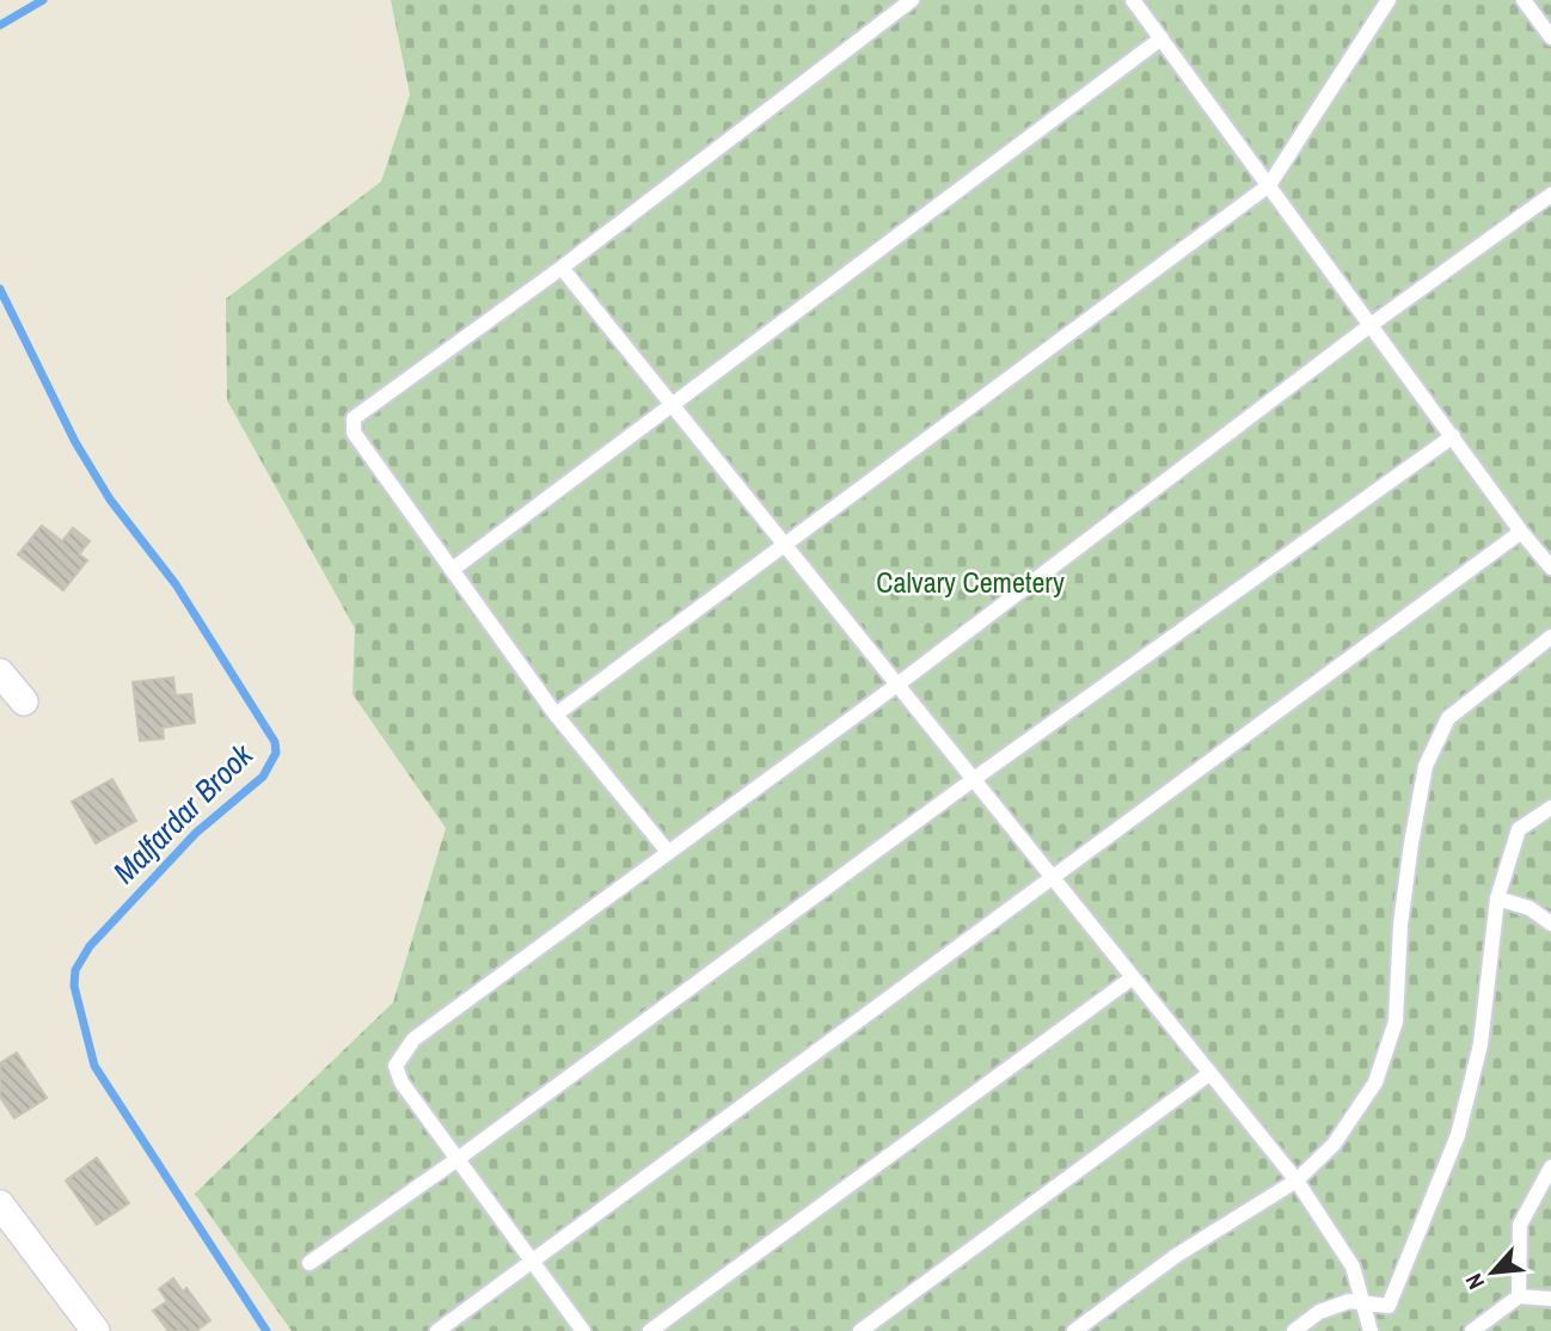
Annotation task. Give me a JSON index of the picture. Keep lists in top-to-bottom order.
{
  "water": ["Malfardar Brook"],
  "parks": ["Calvary Cemetery"],
  "north": "bottom left"
}
